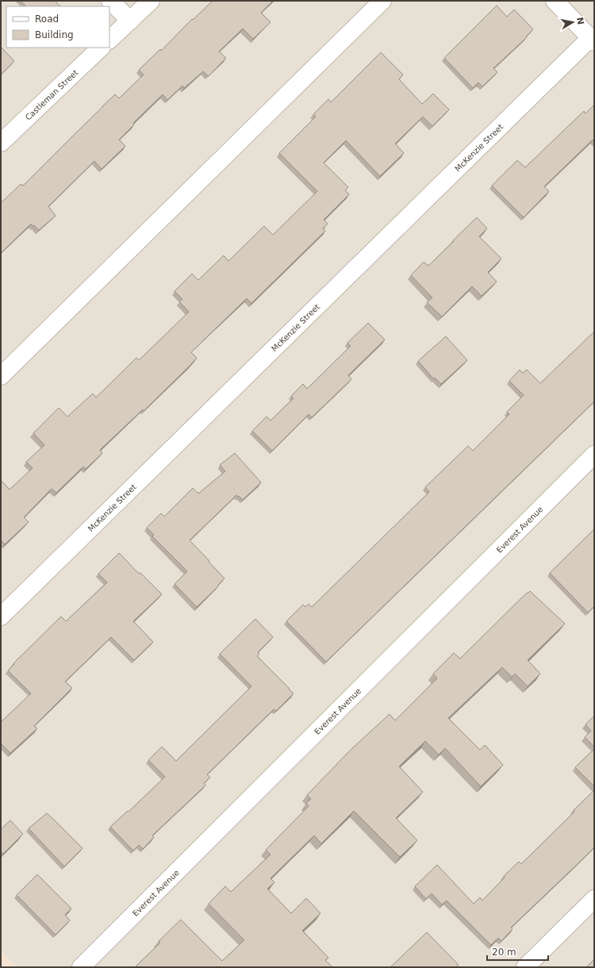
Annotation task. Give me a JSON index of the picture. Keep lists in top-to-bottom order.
{
  "streets": {
    "street": ["Castleman Street", "McKenzie Street", "Everest Avenue"]
  },
  "legend": ["Road", "Building"],
  "scale_bar": "20 m",
  "north": "right"
}
